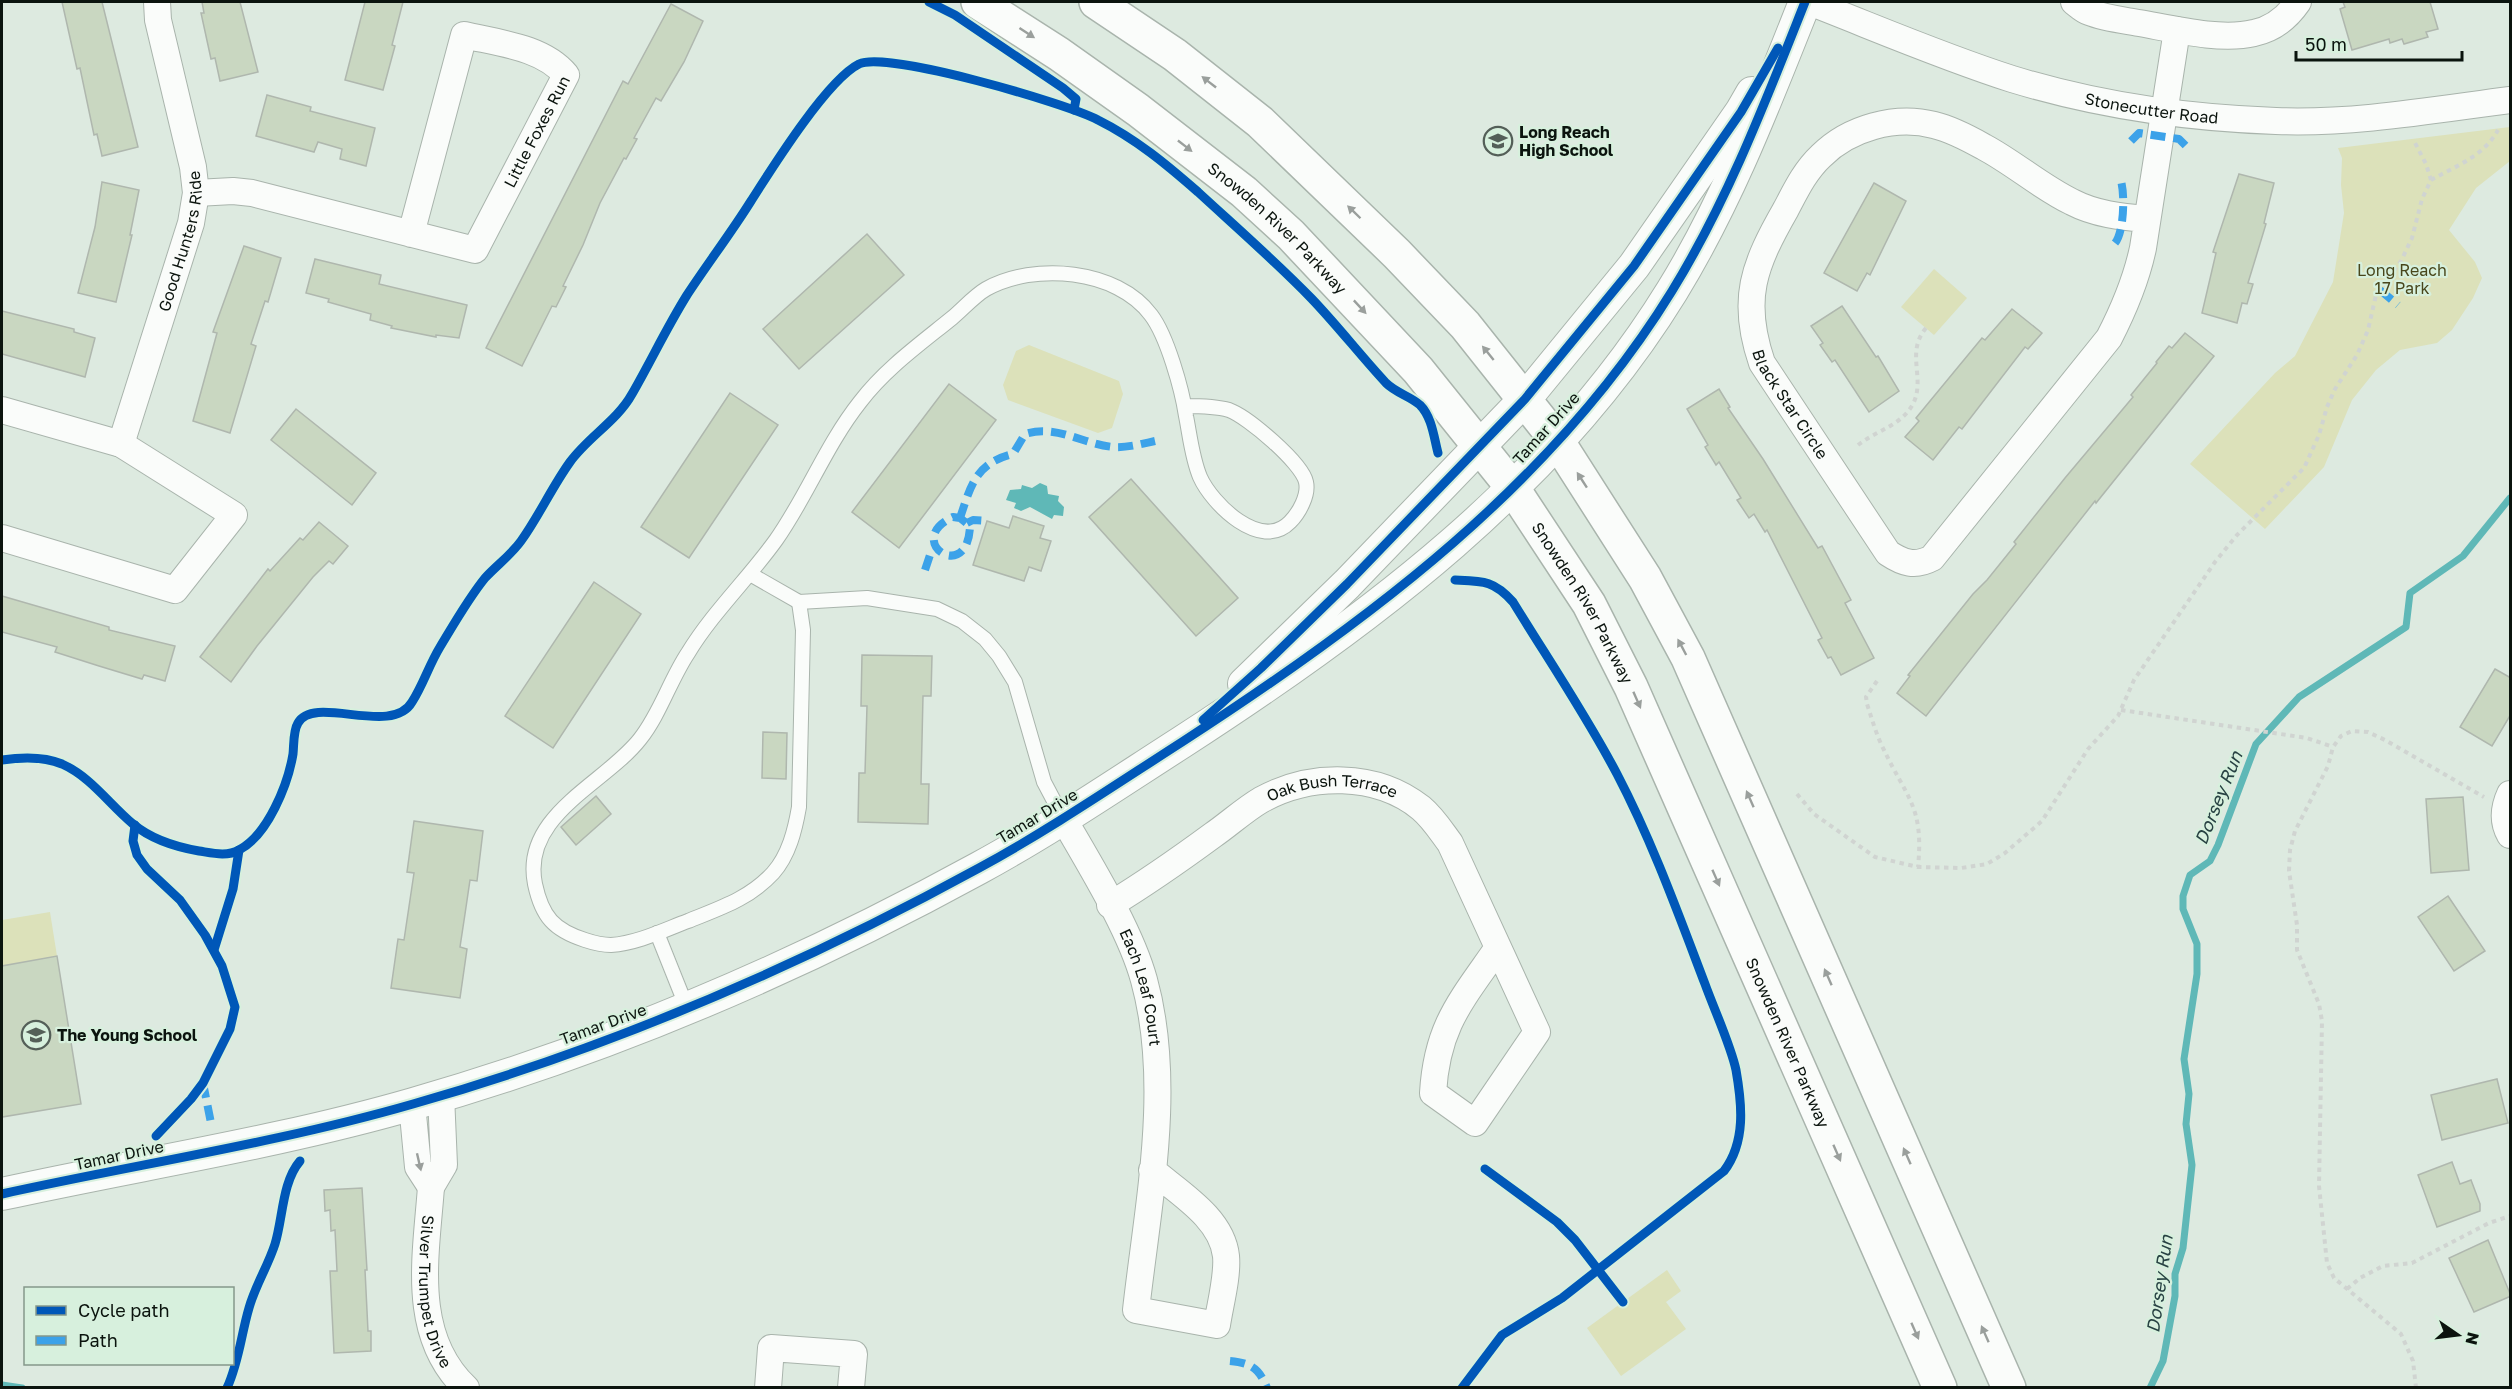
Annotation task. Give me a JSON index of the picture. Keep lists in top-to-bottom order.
{
  "streets": {
    "main road": ["Snowden River Parkway"],
    "street": [
      "Stonecutter Road",
      "Little Foxes Run",
      "Good Hunters Ride",
      "Black Star Circle",
      "Tamar Drive",
      "Oak Bush Terrace",
      "Each Leaf Court",
      "Silver Trumpet Drive"
    ]
  },
  "crossings": [
    ["Stonecutter Road", "Black Star Circle"],
    ["Stonecutter Road", "Tamar Drive"],
    ["Little Foxes Run", "Good Hunters Ride"],
    ["Snowden River Parkway", "Tamar Drive"],
    ["Tamar Drive", "Each Leaf Court"],
    ["Tamar Drive", "Silver Trumpet Drive"],
    ["Oak Bush Terrace", "Each Leaf Court"]
  ],
  "water": ["Dorsey Run"],
  "parks": ["Long Reach 17 Park"],
  "places": {
    "school or university": ["Long Reach High School", "The Young School"]
  },
  "legend": ["Cycle path", "Path"],
  "scale_bar": "50 m",
  "north": "right"
}
